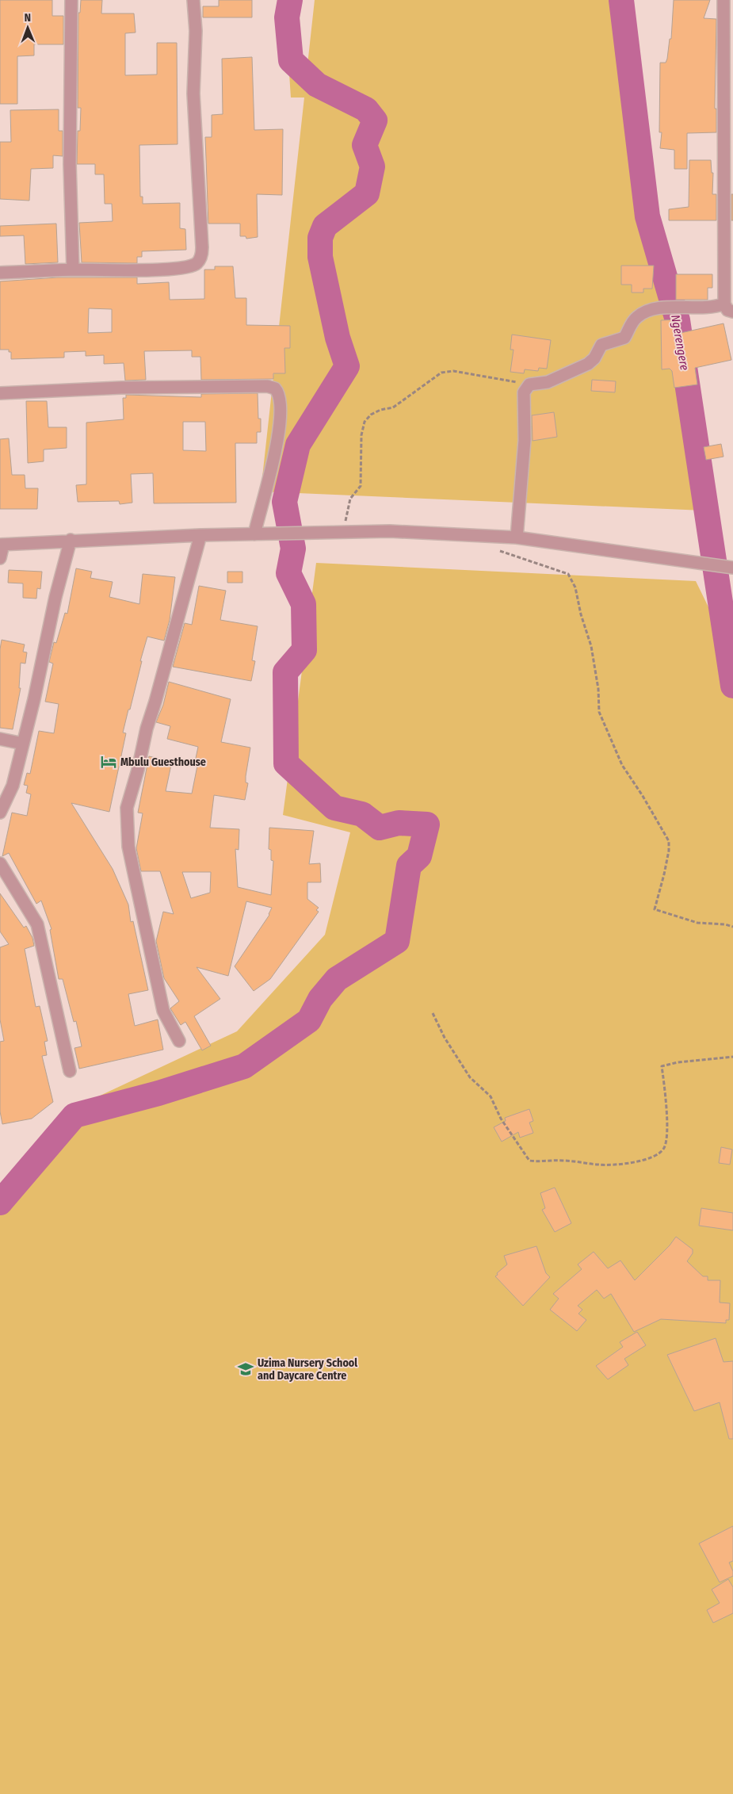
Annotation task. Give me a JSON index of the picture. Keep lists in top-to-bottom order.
{
  "water": ["Ngerengere"],
  "places": {
    "hotel": ["Mbulu Guesthouse"],
    "school or university": ["Uzima Nursery School and Daycare Centre"]
  },
  "north": "top"
}
